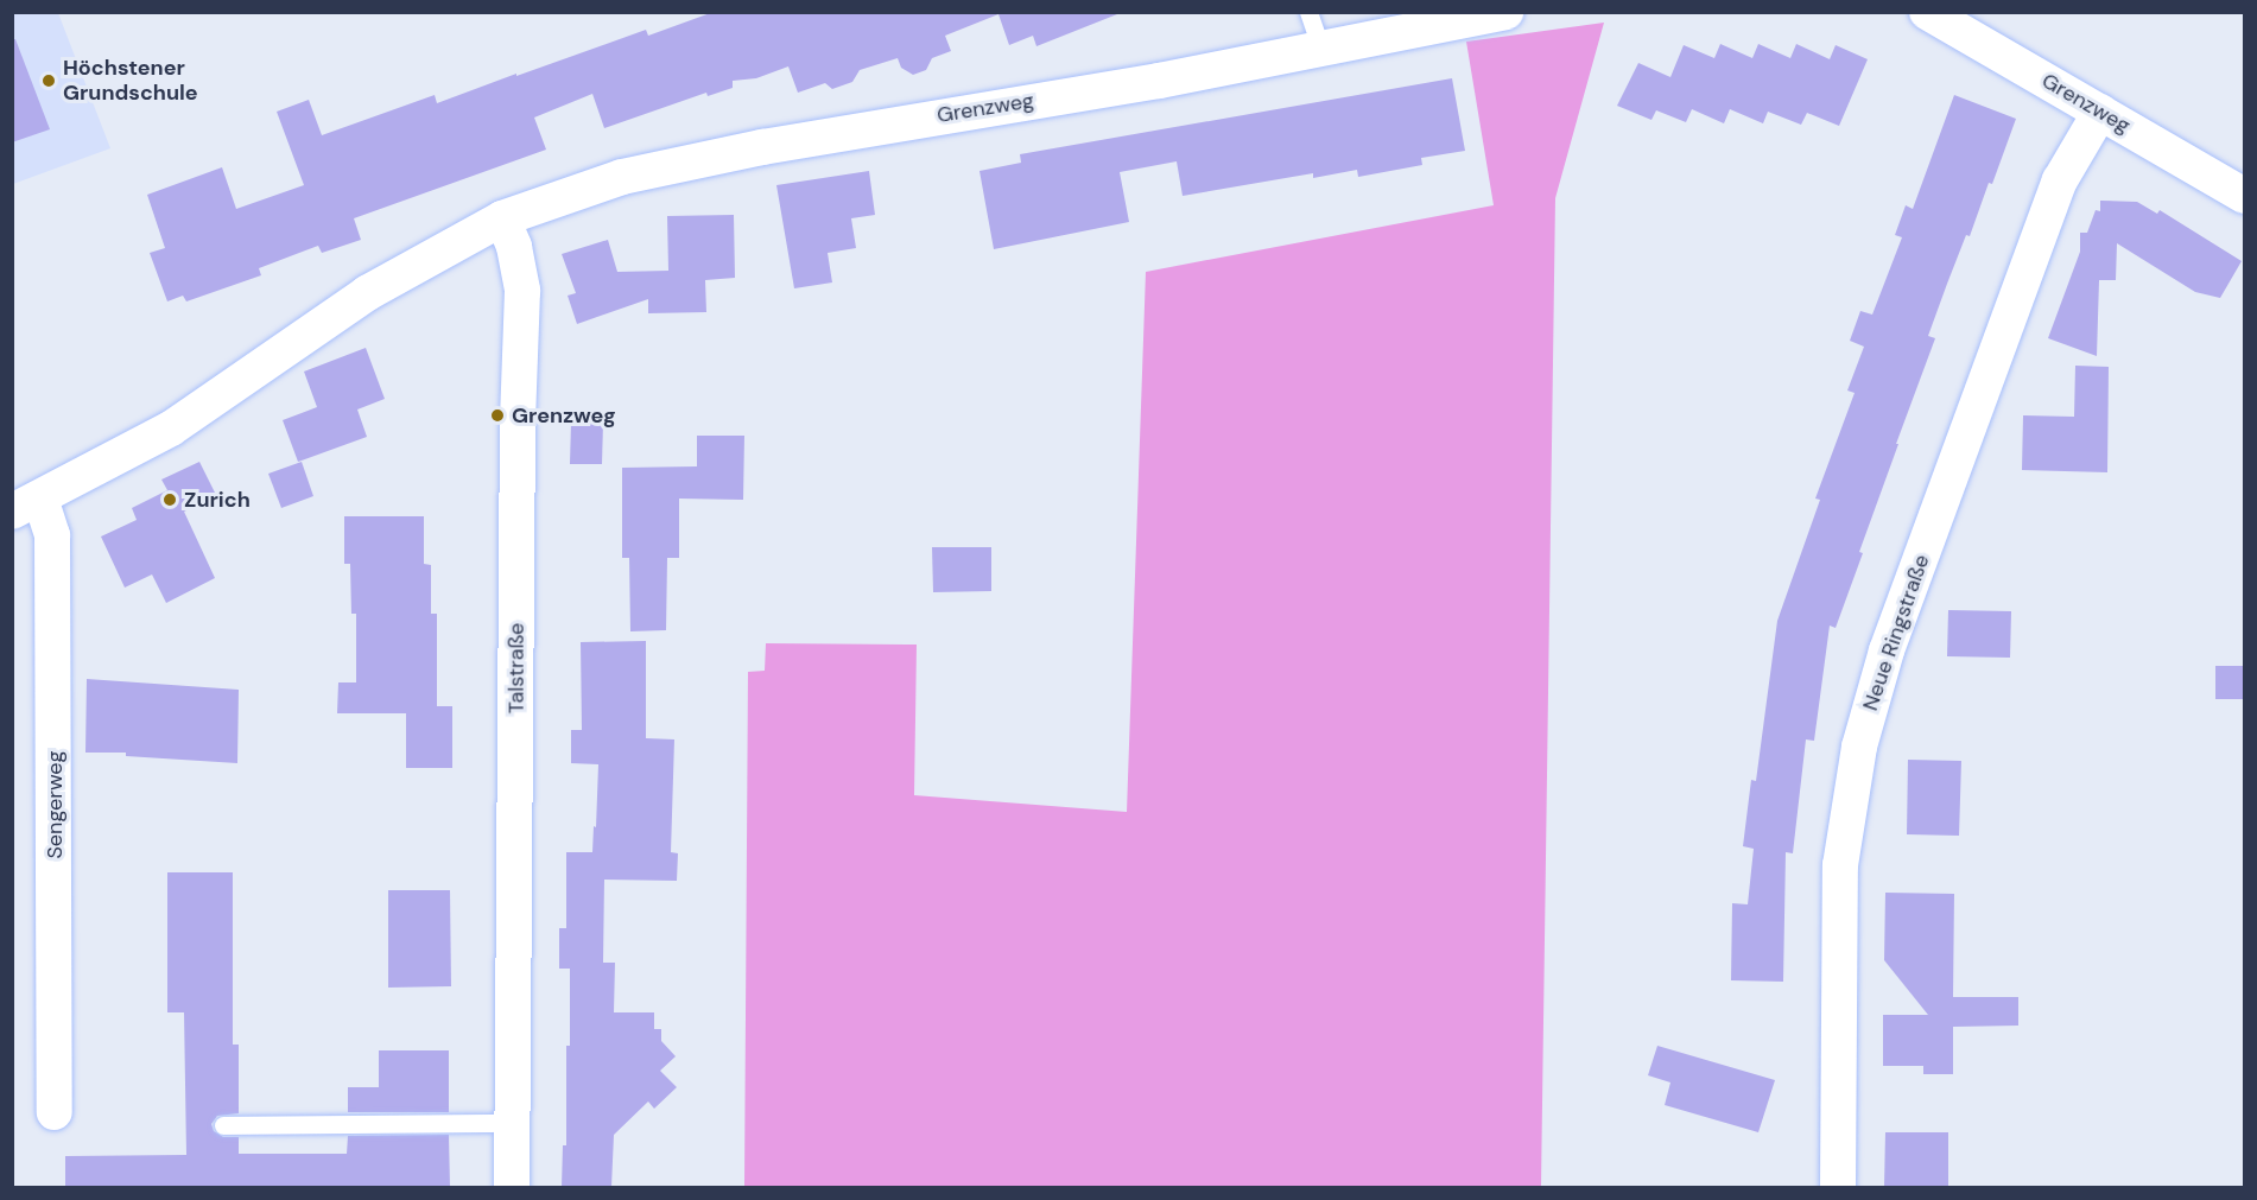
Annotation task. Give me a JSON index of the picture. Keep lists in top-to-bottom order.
{
  "streets": {
    "street": [
      "Grenzweg",
      "Neue Ringstraße",
      "Talstraße",
      "Sengerweg"
    ]
  },
  "crossings": [
    ["Grenzweg", "Neue Ringstraße"],
    ["Grenzweg", "Talstraße"],
    ["Grenzweg", "Sengerweg"]
  ],
  "places": ["Höchstener Grundschule", "Grenzweg", "Zurich"]
}
